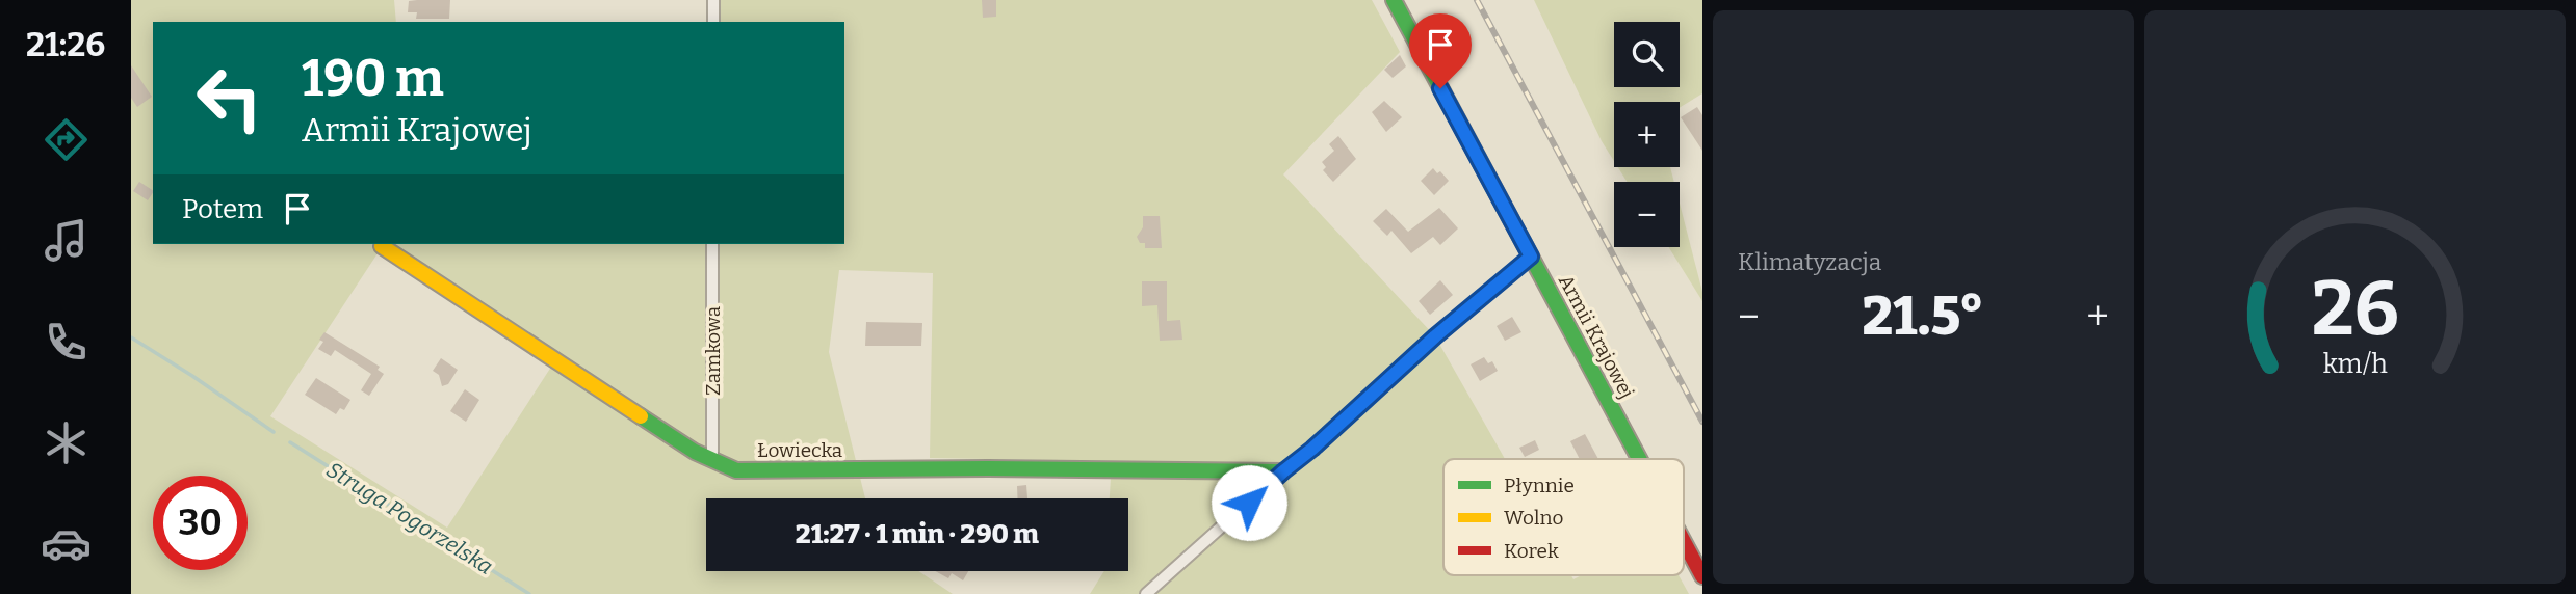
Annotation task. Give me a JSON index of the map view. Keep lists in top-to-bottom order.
{
  "streets": {
    "street": ["Armii Krajowej", "Zamkowa", "Łowiecka"]
  },
  "crossings": [
    ["Zamkowa", "Łowiecka"]
  ],
  "water": ["Struga Pogorzelska"],
  "legend": ["Płynnie", "Wolno", "Korek"],
  "page": {
    "tabs": "21:26",
    "tile": "Klimatyzacja",
    "map_buttons": ["+", "−"],
    "turn": ["190 m", "Armii Krajowej"],
    "then": "Potem",
    "heat": ["−", "21.5°", "+"],
    "limit": "30",
    "trip": "21:27 · 1 min · 290 m",
    "gauge": ["26", "km/h"]
  }
}
